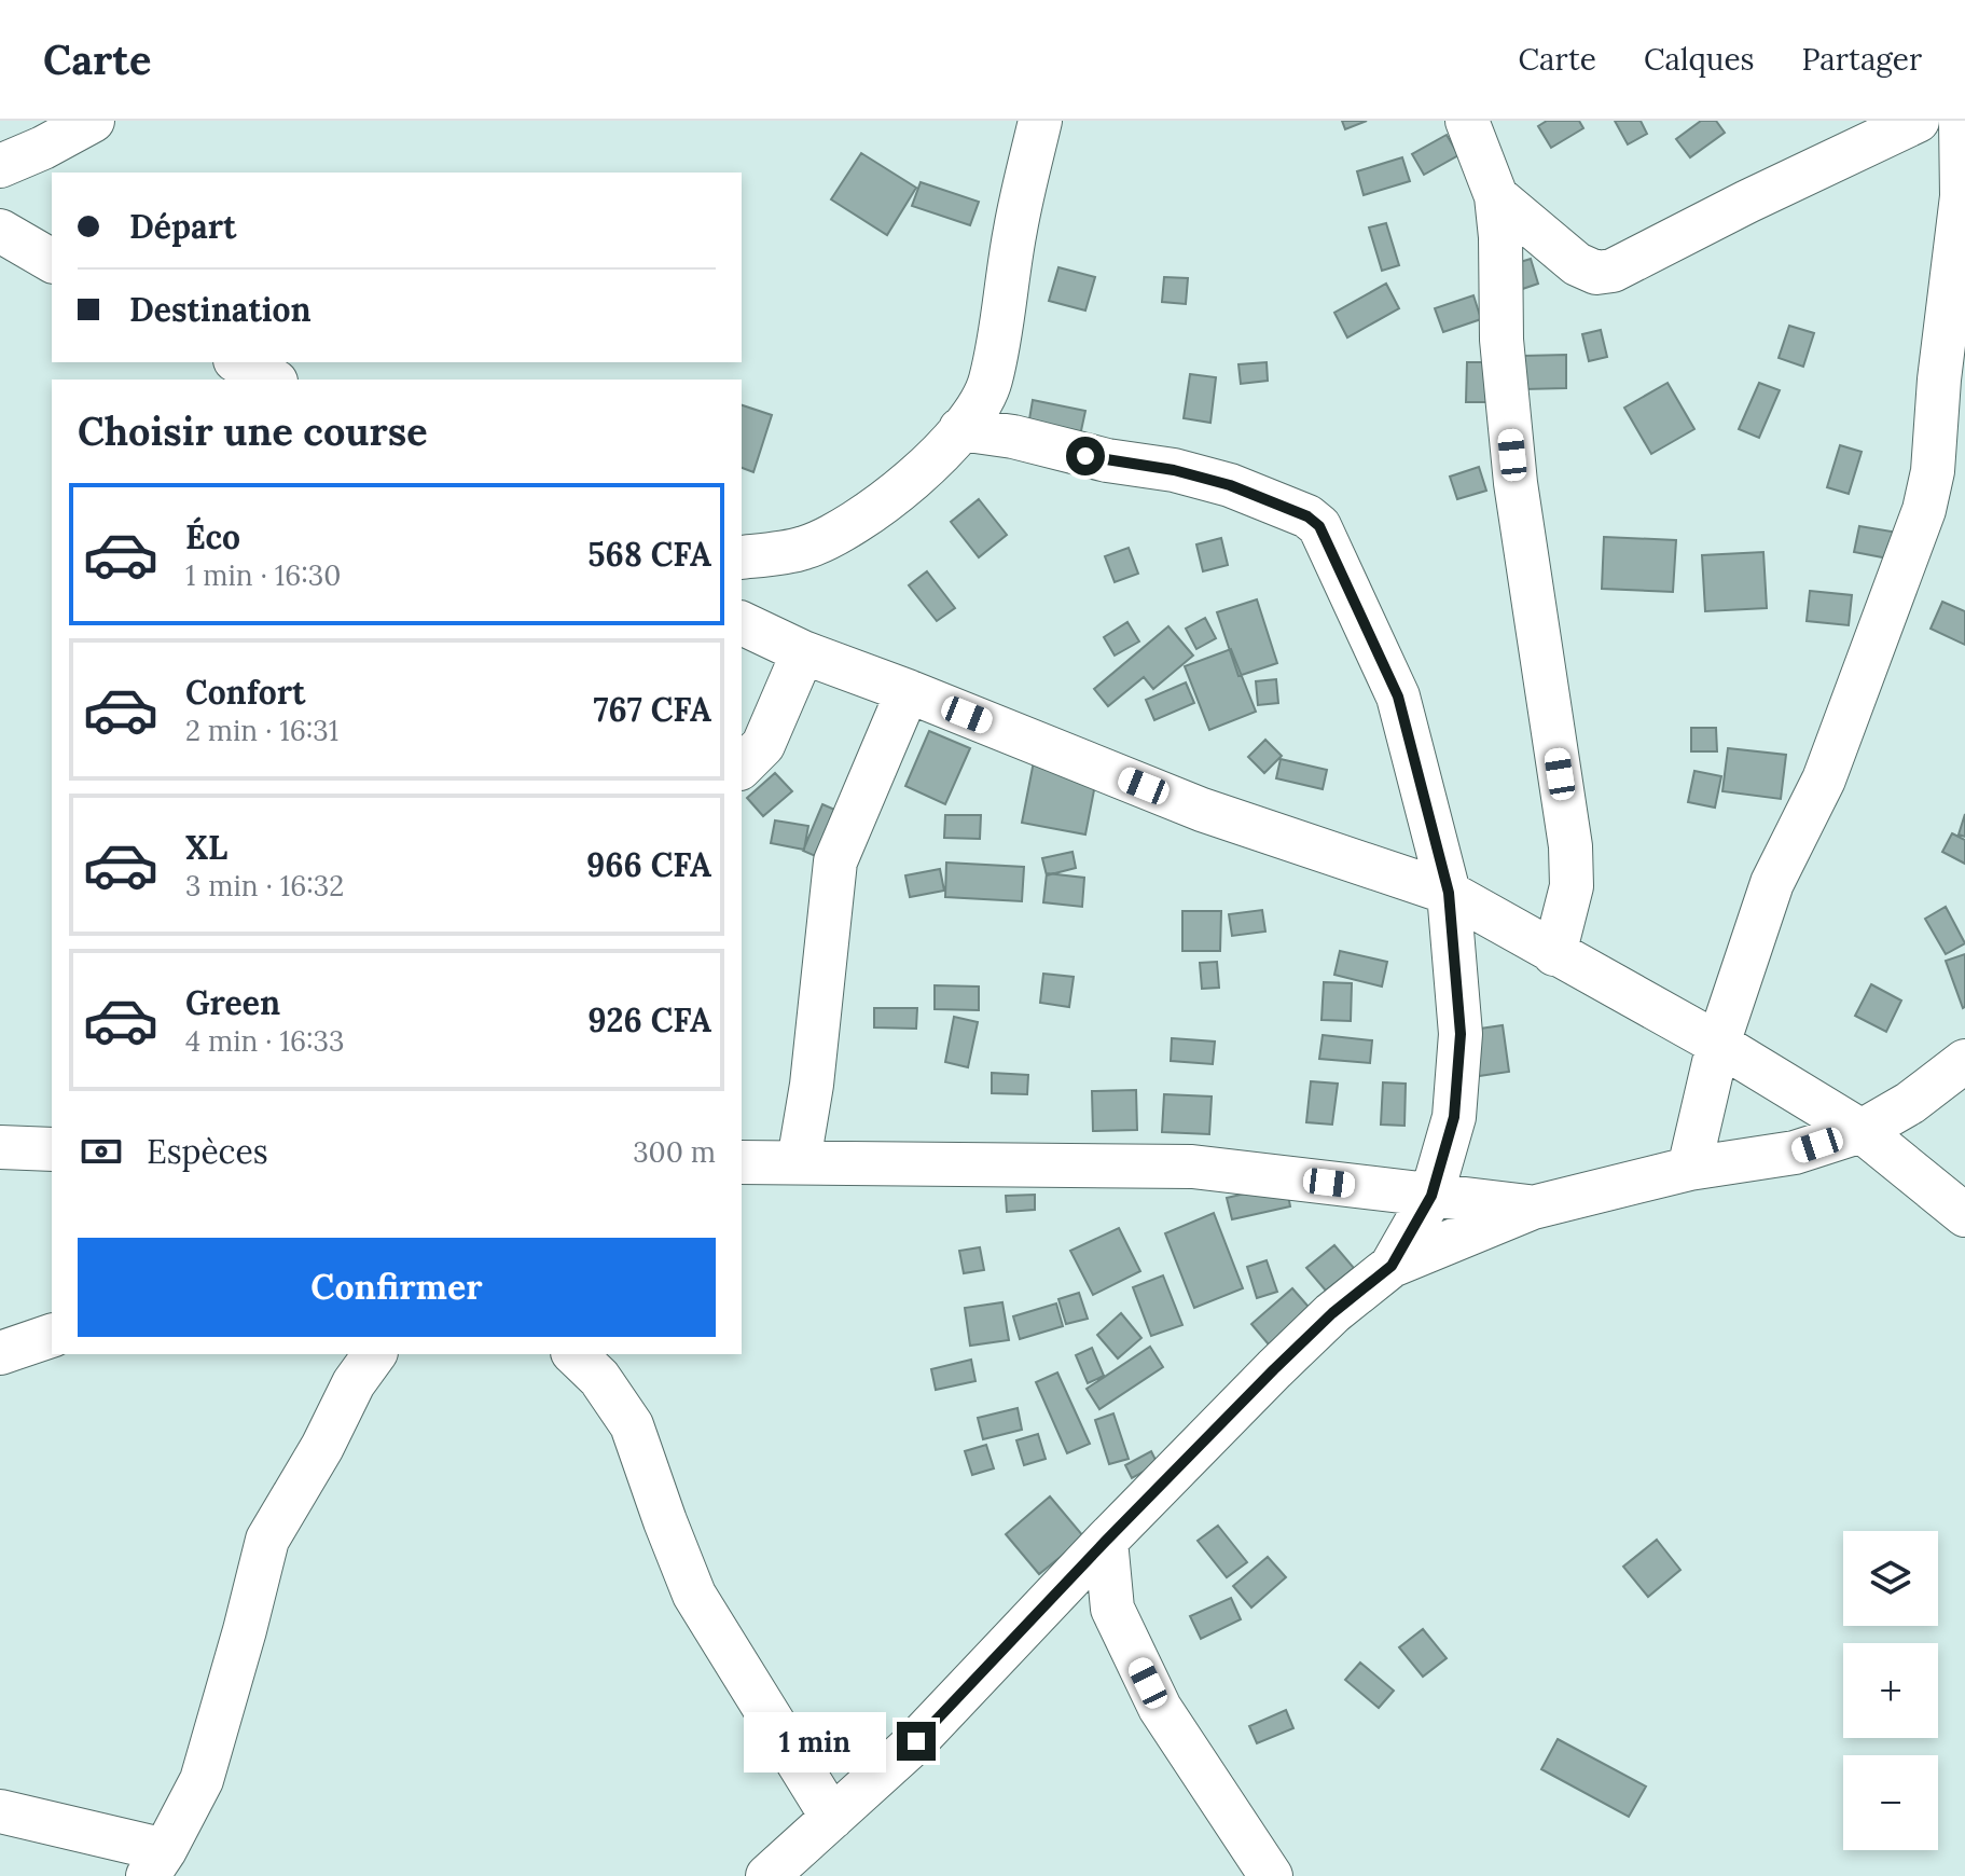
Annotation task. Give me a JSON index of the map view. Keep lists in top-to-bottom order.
{
  "page": {
    "header": "Carte",
    "nav": ["Carte", "Calques", "Partager"],
    "banner": ["Départ", "Destination"],
    "heading": "Choisir une course",
    "list": [
      {
        "name": "Éco",
        "note": "1 min · 16:30",
        "value": "568 CFA"
      },
      {
        "name": "Confort",
        "note": "2 min · 16:31",
        "value": "767 CFA"
      },
      {
        "name": "XL",
        "note": "3 min · 16:32",
        "value": "966 CFA"
      },
      {
        "name": "Green",
        "note": "4 min · 16:33",
        "value": "926 CFA"
      }
    ],
    "pay": ["Espèces", "300 m"],
    "buttons": "Confirmer",
    "map_buttons": ["+", "−"],
    "bubble": "1 min"
  }
}
